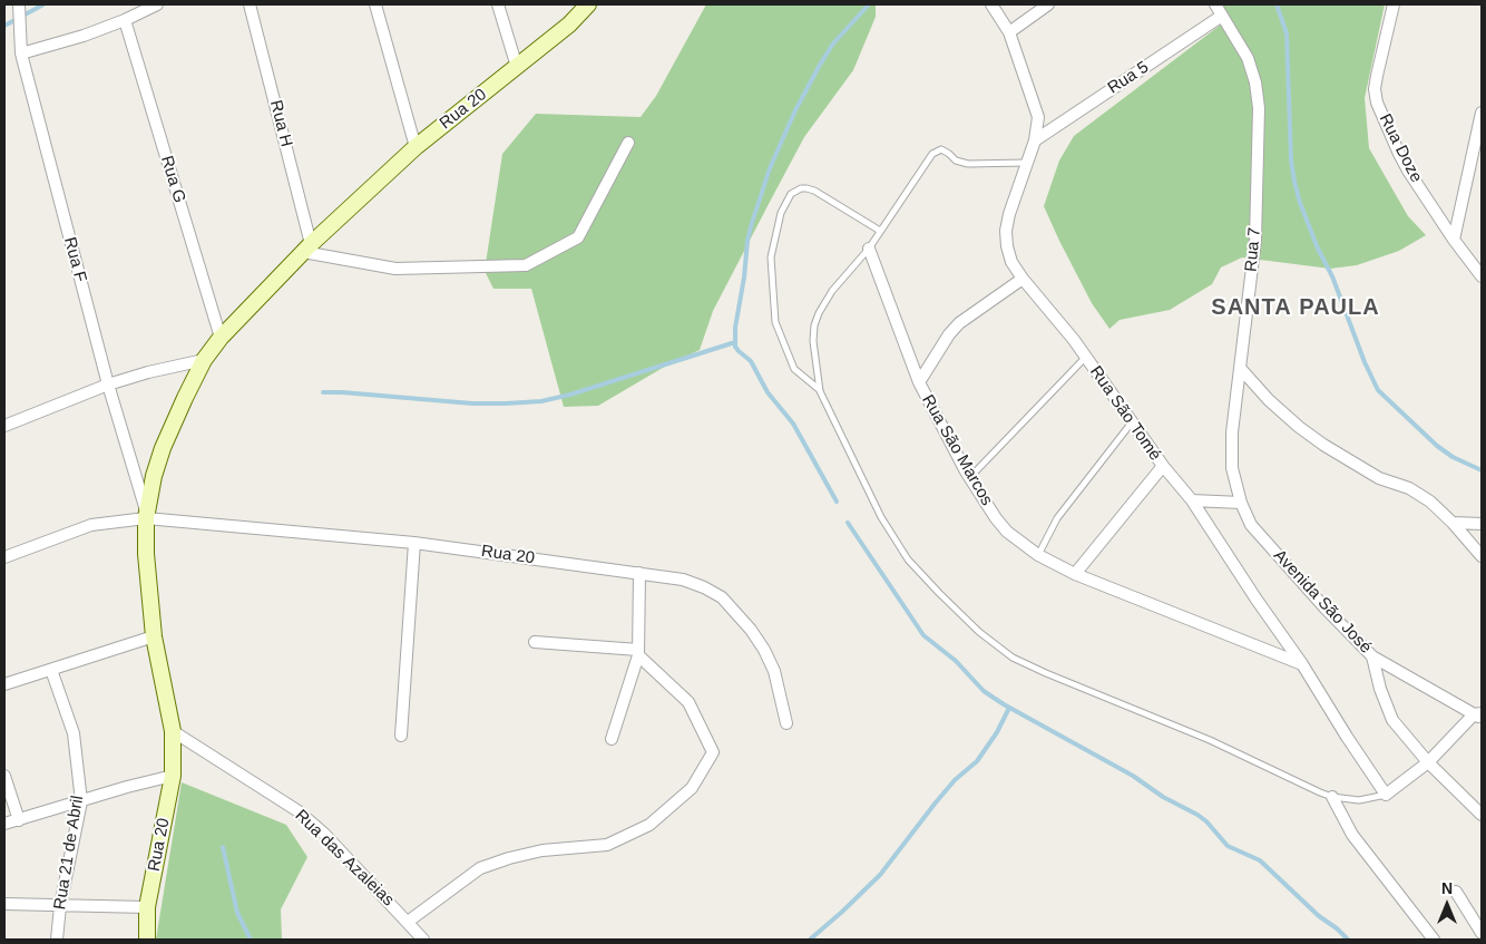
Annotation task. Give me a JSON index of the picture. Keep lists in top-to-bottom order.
{
  "streets": {
    "street": [
      "Rua 5",
      "Rua 20",
      "Rua H",
      "Rua Doze",
      "Rua G",
      "Rua 7",
      "Rua F",
      "Rua São Tomé",
      "Rua São Marcos",
      "Avenida São José",
      "Rua 21 de Abril",
      "Rua das Azaleias"
    ]
  },
  "crossings": [
    ["Rua 5", "Rua 7"],
    ["Rua 5", "Rua São Tomé"],
    ["Rua 20", "Rua H"],
    ["Rua 20", "Rua G"],
    ["Rua 20", "Rua F"],
    ["Rua 20", "Rua das Azaleias"],
    ["Rua 7", "Avenida São José"],
    ["Rua São Tomé", "Rua São Marcos"]
  ],
  "districts": ["SANTA PAULA"],
  "north": "top"
}
